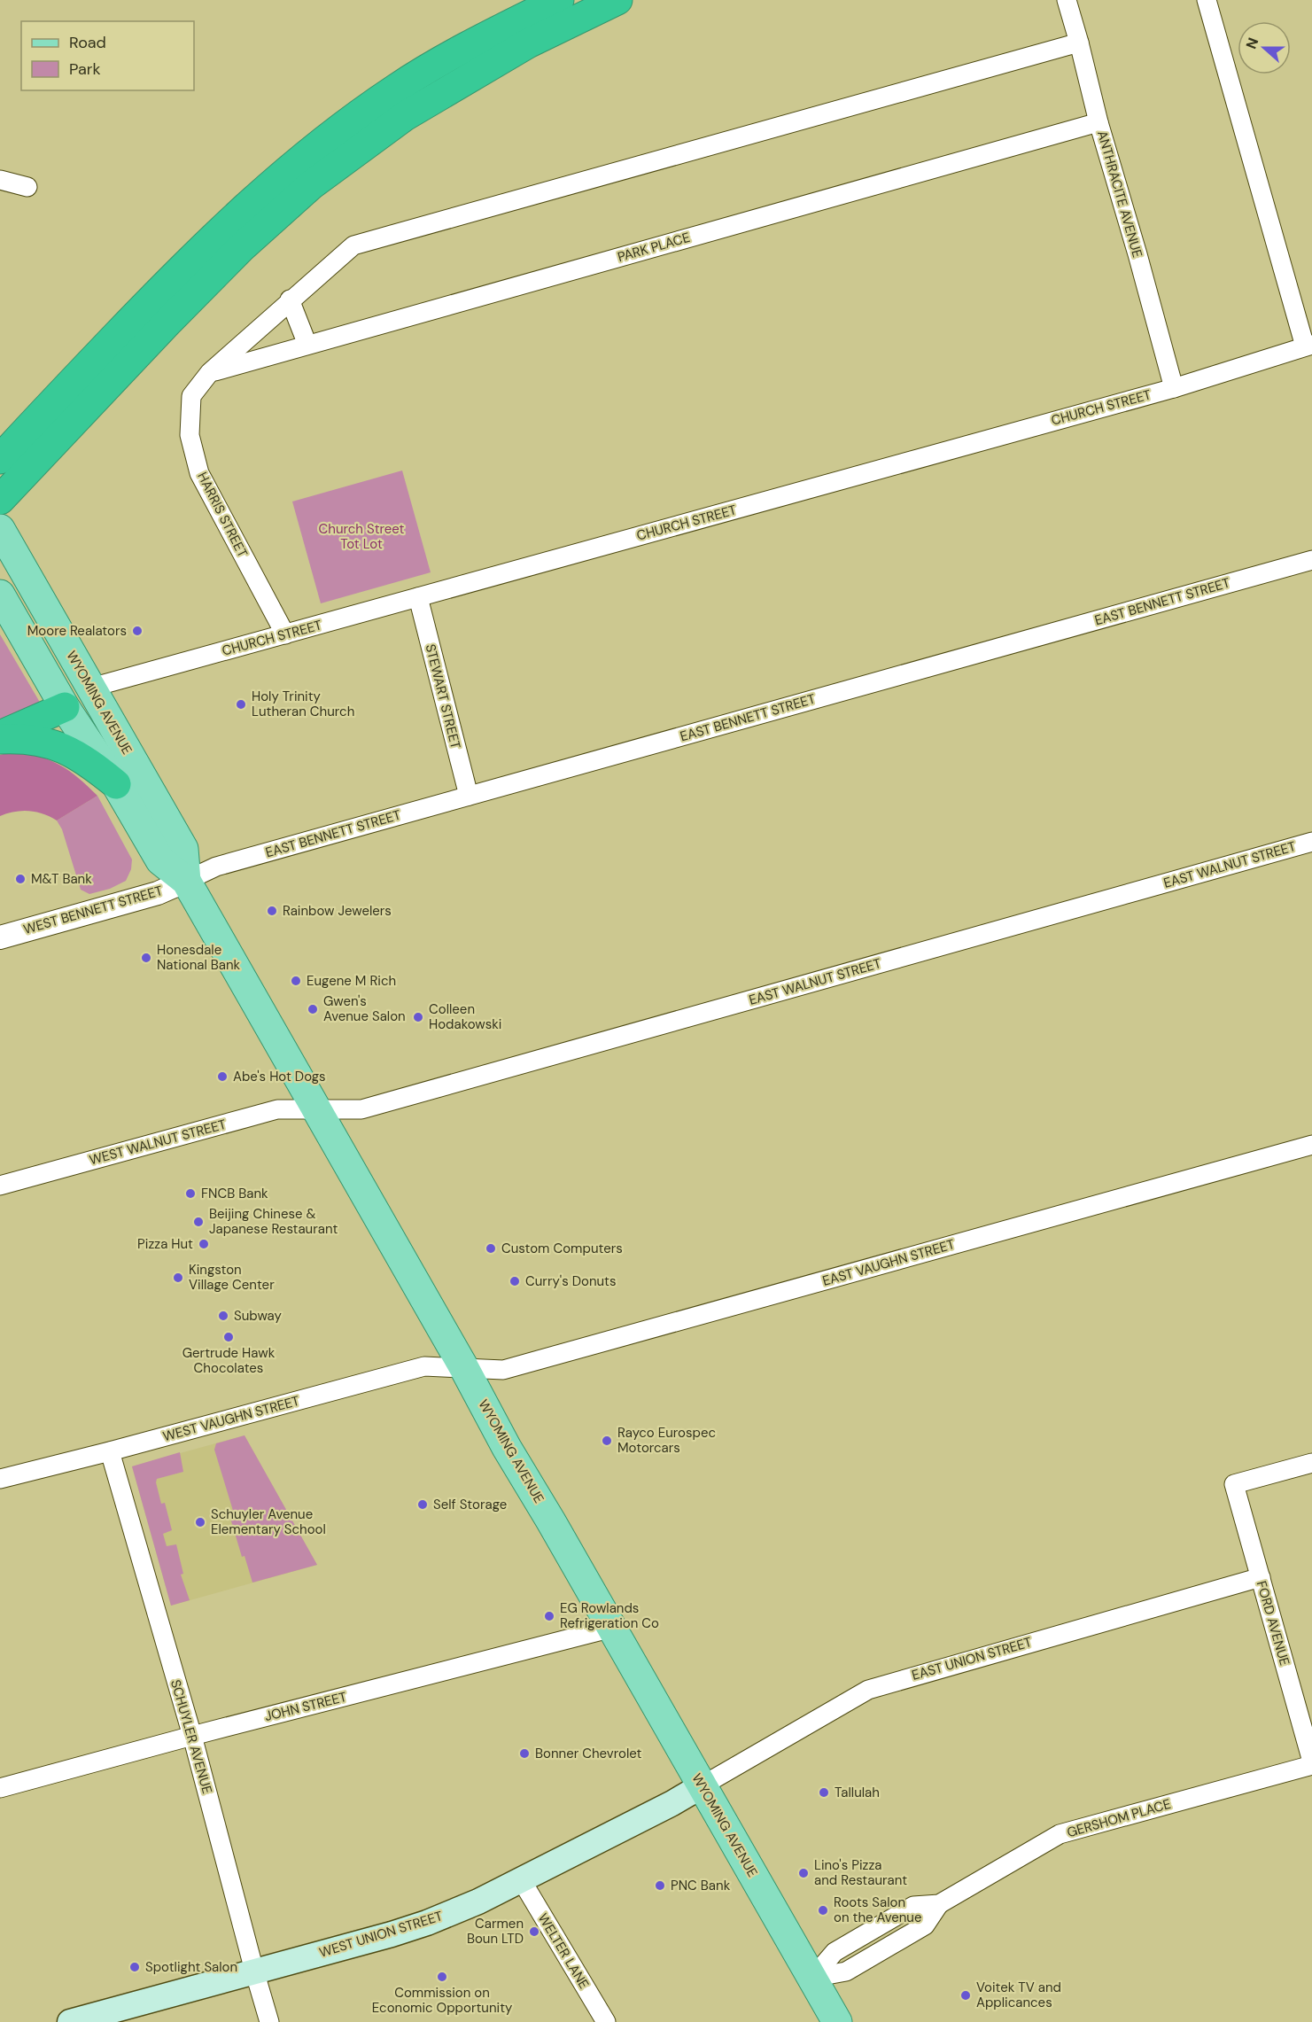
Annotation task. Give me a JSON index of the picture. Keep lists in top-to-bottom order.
{
  "streets": {
    "main road": ["CHURCH STREET", "WYOMING AVENUE", "WEST UNION STREET"],
    "street": [
      "ANTHRACITE AVENUE",
      "PARK PLACE",
      "HARRIS STREET",
      "EAST BENNETT STREET",
      "STEWART STREET",
      "EAST WALNUT STREET",
      "WEST BENNETT STREET",
      "WEST WALNUT STREET",
      "EAST VAUGHN STREET",
      "WEST VAUGHN STREET",
      "FORD AVENUE",
      "EAST UNION STREET",
      "JOHN STREET",
      "SCHUYLER AVENUE",
      "GERSHOM PLACE",
      "WELTER LANE"
    ]
  },
  "crossings": [
    ["ANTHRACITE AVENUE", "PARK PLACE"],
    ["ANTHRACITE AVENUE", "CHURCH STREET"],
    ["ANTHRACITE AVENUE", "HARRIS STREET"],
    ["PARK PLACE", "HARRIS STREET"],
    ["CHURCH STREET", "HARRIS STREET"],
    ["CHURCH STREET", "STEWART STREET"],
    ["CHURCH STREET", "WYOMING AVENUE"],
    ["EAST BENNETT STREET", "STEWART STREET"],
    ["EAST BENNETT STREET", "WYOMING AVENUE"],
    ["EAST BENNETT STREET", "WEST BENNETT STREET"],
    ["WYOMING AVENUE", "EAST WALNUT STREET"],
    ["WYOMING AVENUE", "WEST BENNETT STREET"],
    ["WYOMING AVENUE", "WEST WALNUT STREET"],
    ["WYOMING AVENUE", "EAST VAUGHN STREET"],
    ["WYOMING AVENUE", "WEST VAUGHN STREET"],
    ["WYOMING AVENUE", "EAST UNION STREET"],
    ["WYOMING AVENUE", "JOHN STREET"],
    ["WYOMING AVENUE", "GERSHOM PLACE"],
    ["WYOMING AVENUE", "WEST UNION STREET"],
    ["EAST WALNUT STREET", "WEST WALNUT STREET"],
    ["EAST VAUGHN STREET", "WEST VAUGHN STREET"],
    ["WEST VAUGHN STREET", "SCHUYLER AVENUE"],
    ["FORD AVENUE", "EAST UNION STREET"],
    ["FORD AVENUE", "GERSHOM PLACE"],
    ["EAST UNION STREET", "WEST UNION STREET"],
    ["JOHN STREET", "SCHUYLER AVENUE"],
    ["SCHUYLER AVENUE", "WEST UNION STREET"],
    ["WEST UNION STREET", "WELTER LANE"]
  ],
  "parks": ["Church Street Tot Lot"],
  "places": [
    "Moore Realators",
    "Holy Trinity Lutheran Church",
    "M&T Bank",
    "Rainbow Jewelers",
    "Honesdale National Bank",
    "Eugene M Rich",
    "Gwen's Avenue Salon",
    "Colleen Hodakowski",
    "Abe's Hot Dogs",
    "FNCB Bank",
    "Beijing Chinese & Japanese Restaurant",
    "Pizza Hut",
    "Custom Computers",
    "Kingston Village Center",
    "Curry's Donuts",
    "Subway",
    "Gertrude Hawk Chocolates",
    "Rayco Eurospec Motorcars",
    "Self Storage",
    "Schuyler Avenue Elementary School",
    "EG Rowlands Refrigeration Co",
    "Bonner Chevrolet",
    "Tallulah",
    "Lino's Pizza and Restaurant",
    "PNC Bank",
    "Roots Salon on the Avenue",
    "Carmen Boun LTD",
    "Spotlight Salon",
    "Commission on Economic Opportunity",
    "Voitek TV and Applicances"
  ],
  "legend": ["Road", "Park"],
  "north": "left"
}
